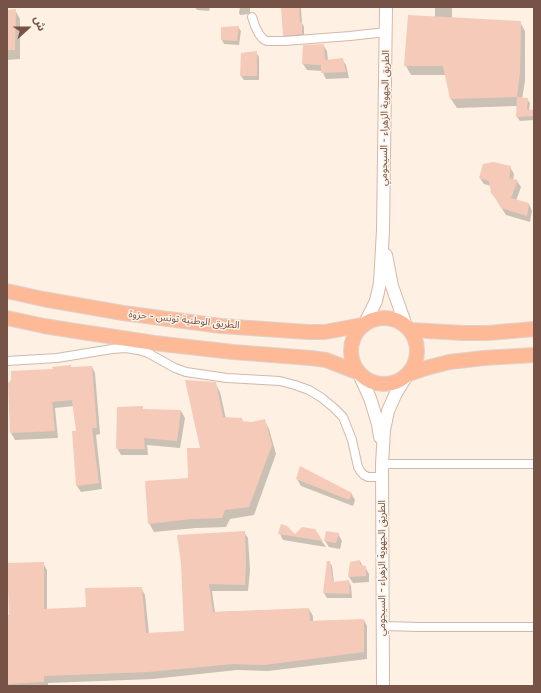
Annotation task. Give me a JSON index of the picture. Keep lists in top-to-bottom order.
{
  "streets": {
    "highway": ["الطريق الوطنية تونس - حزوة"],
    "main road": ["الطريق الجهوية الزهراء - السيجومي"]
  },
  "crossings": [
    ["الطريق الجهوية الزهراء - السيجومي", "الطريق الوطنية تونس - حزوة"]
  ],
  "north": "right"
}
